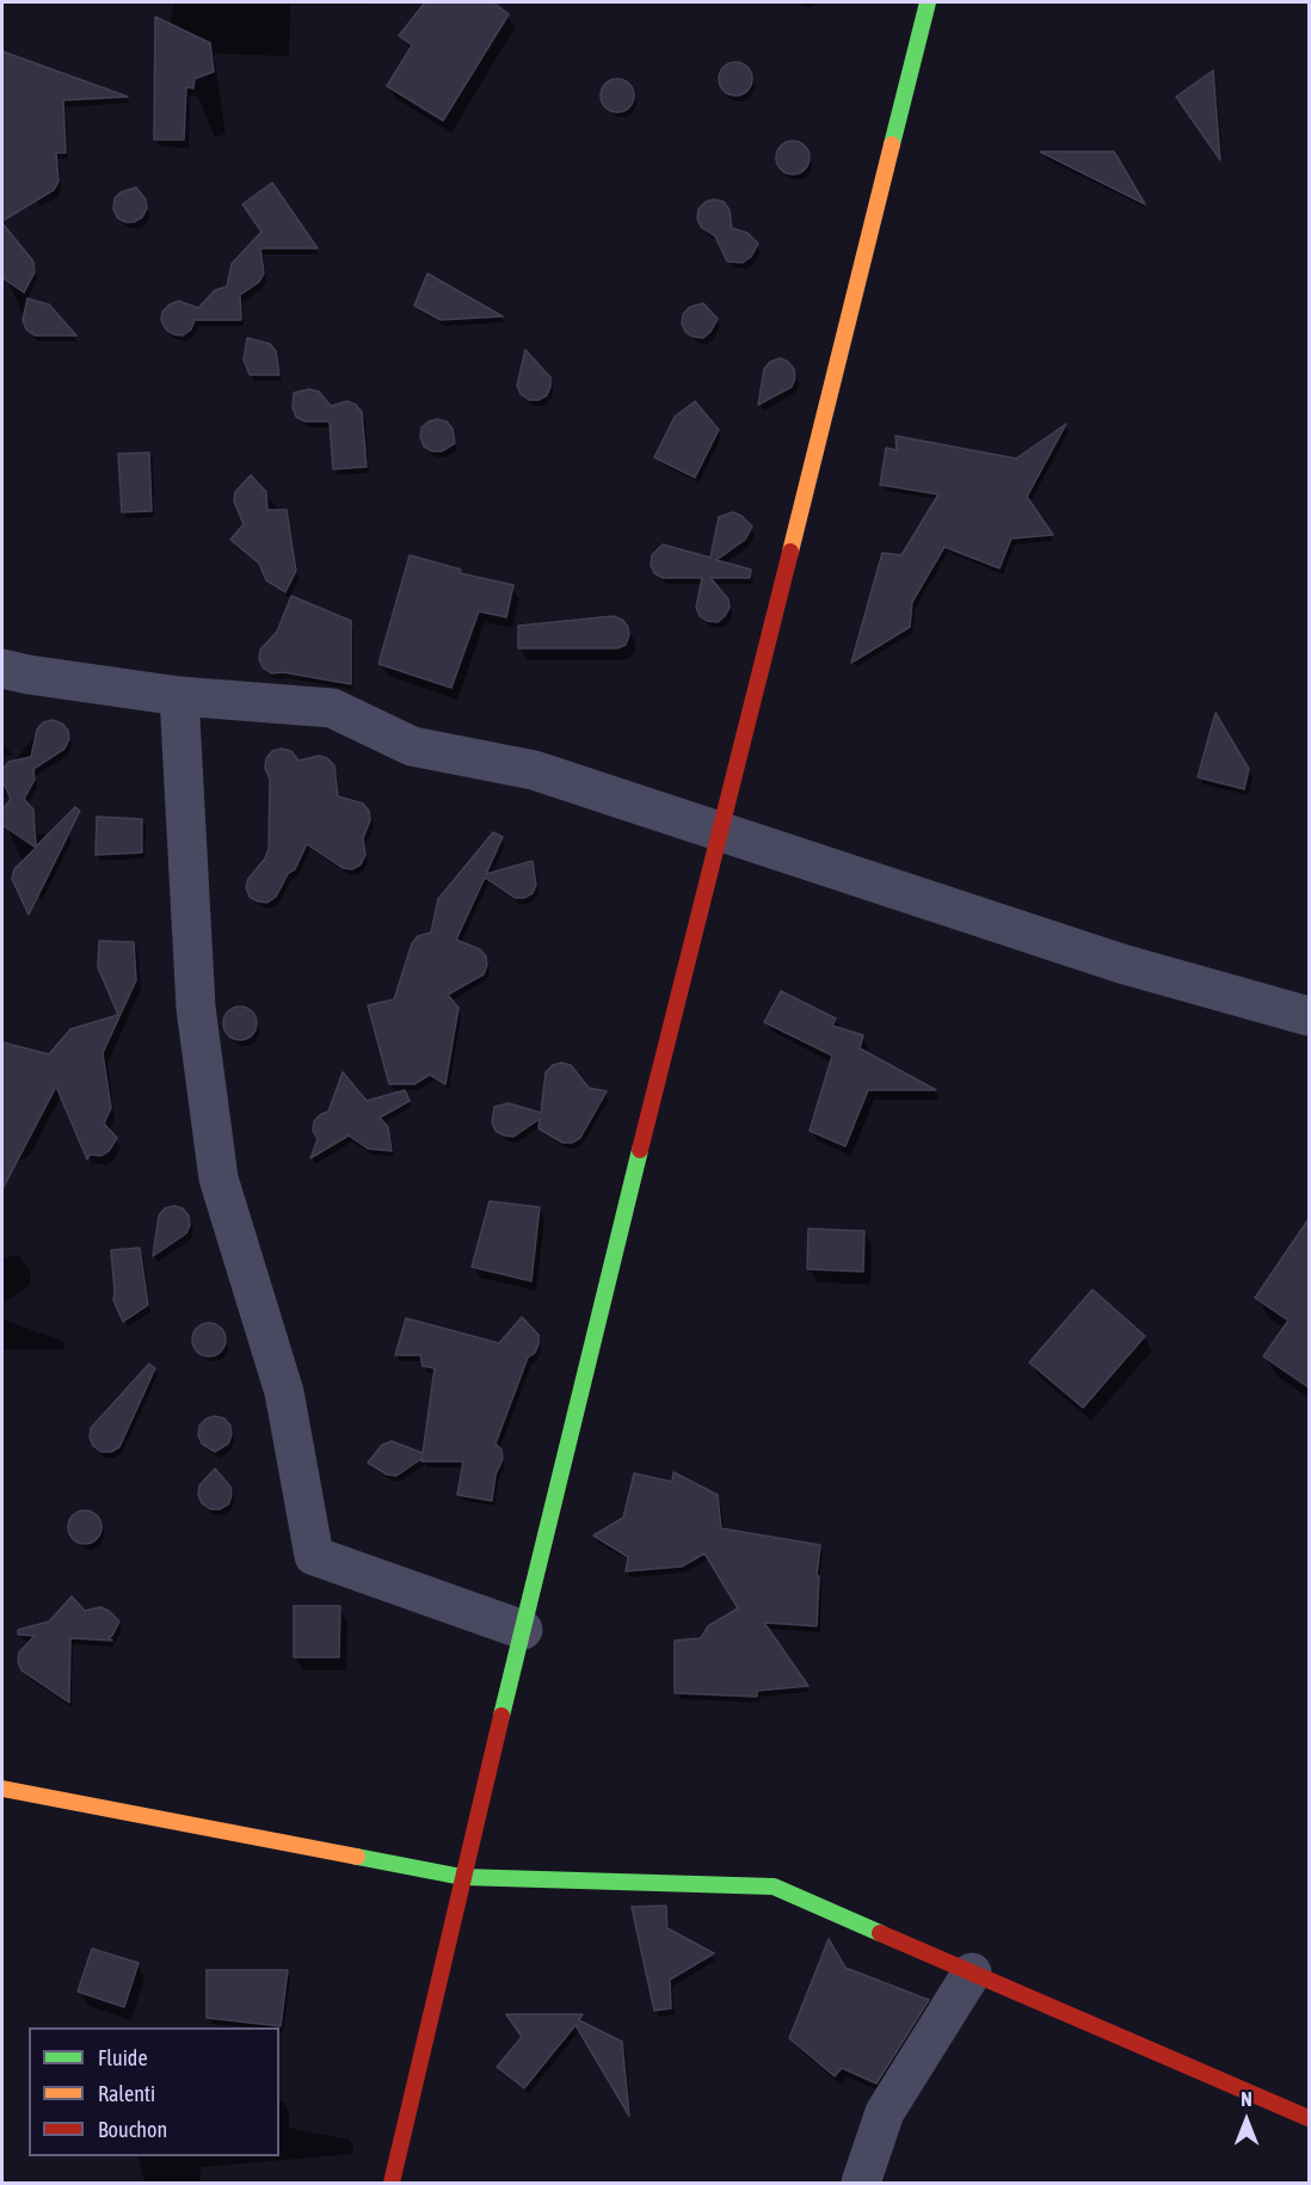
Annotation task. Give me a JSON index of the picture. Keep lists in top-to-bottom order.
{
  "legend": ["Fluide", "Ralenti", "Bouchon"],
  "north": "top"
}
